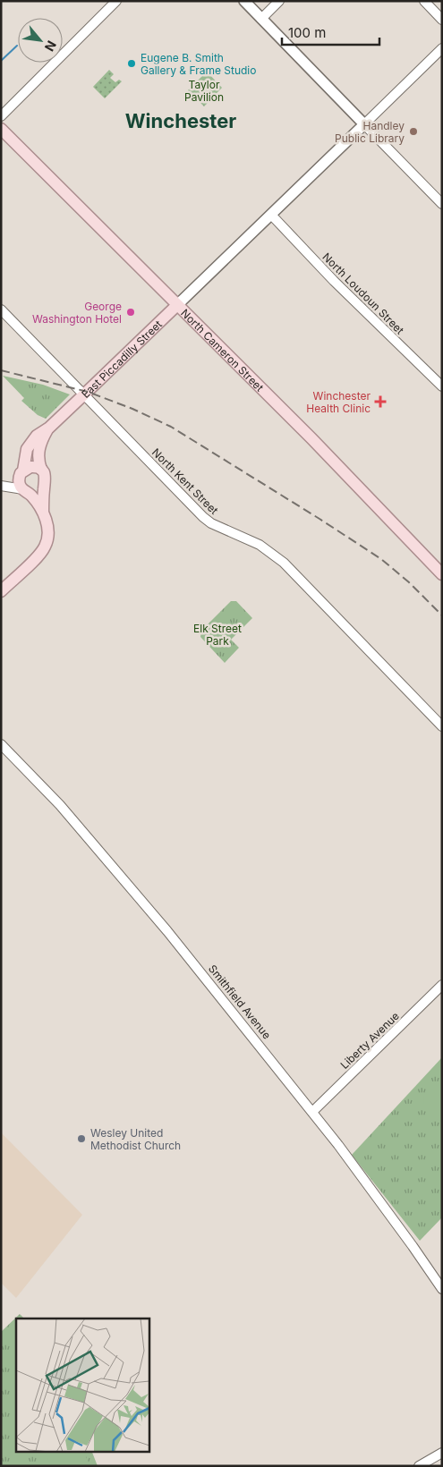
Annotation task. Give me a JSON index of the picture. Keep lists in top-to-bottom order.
{
  "streets": {
    "main road": ["North Cameron Street", "East Piccadilly Street"],
    "street": [
      "North Loudoun Street",
      "North Kent Street",
      "Smithfield Avenue",
      "Liberty Avenue"
    ]
  },
  "crossings": [
    ["North Loudoun Street", "East Piccadilly Street"],
    ["North Cameron Street", "East Piccadilly Street"],
    ["East Piccadilly Street", "North Kent Street"],
    ["Smithfield Avenue", "Liberty Avenue"]
  ],
  "districts": ["Winchester"],
  "parks": ["Taylor Pavilion", "Elk Street Park"],
  "places": {
    "other": [
      "Eugene B. Smith Gallery & Frame Studio",
      "Handley Public Library",
      "George Washington Hotel",
      "Wesley United Methodist Church"
    ],
    "health": ["Winchester Health Clinic"]
  },
  "scale_bar": "100 m",
  "north": "bottom right"
}
